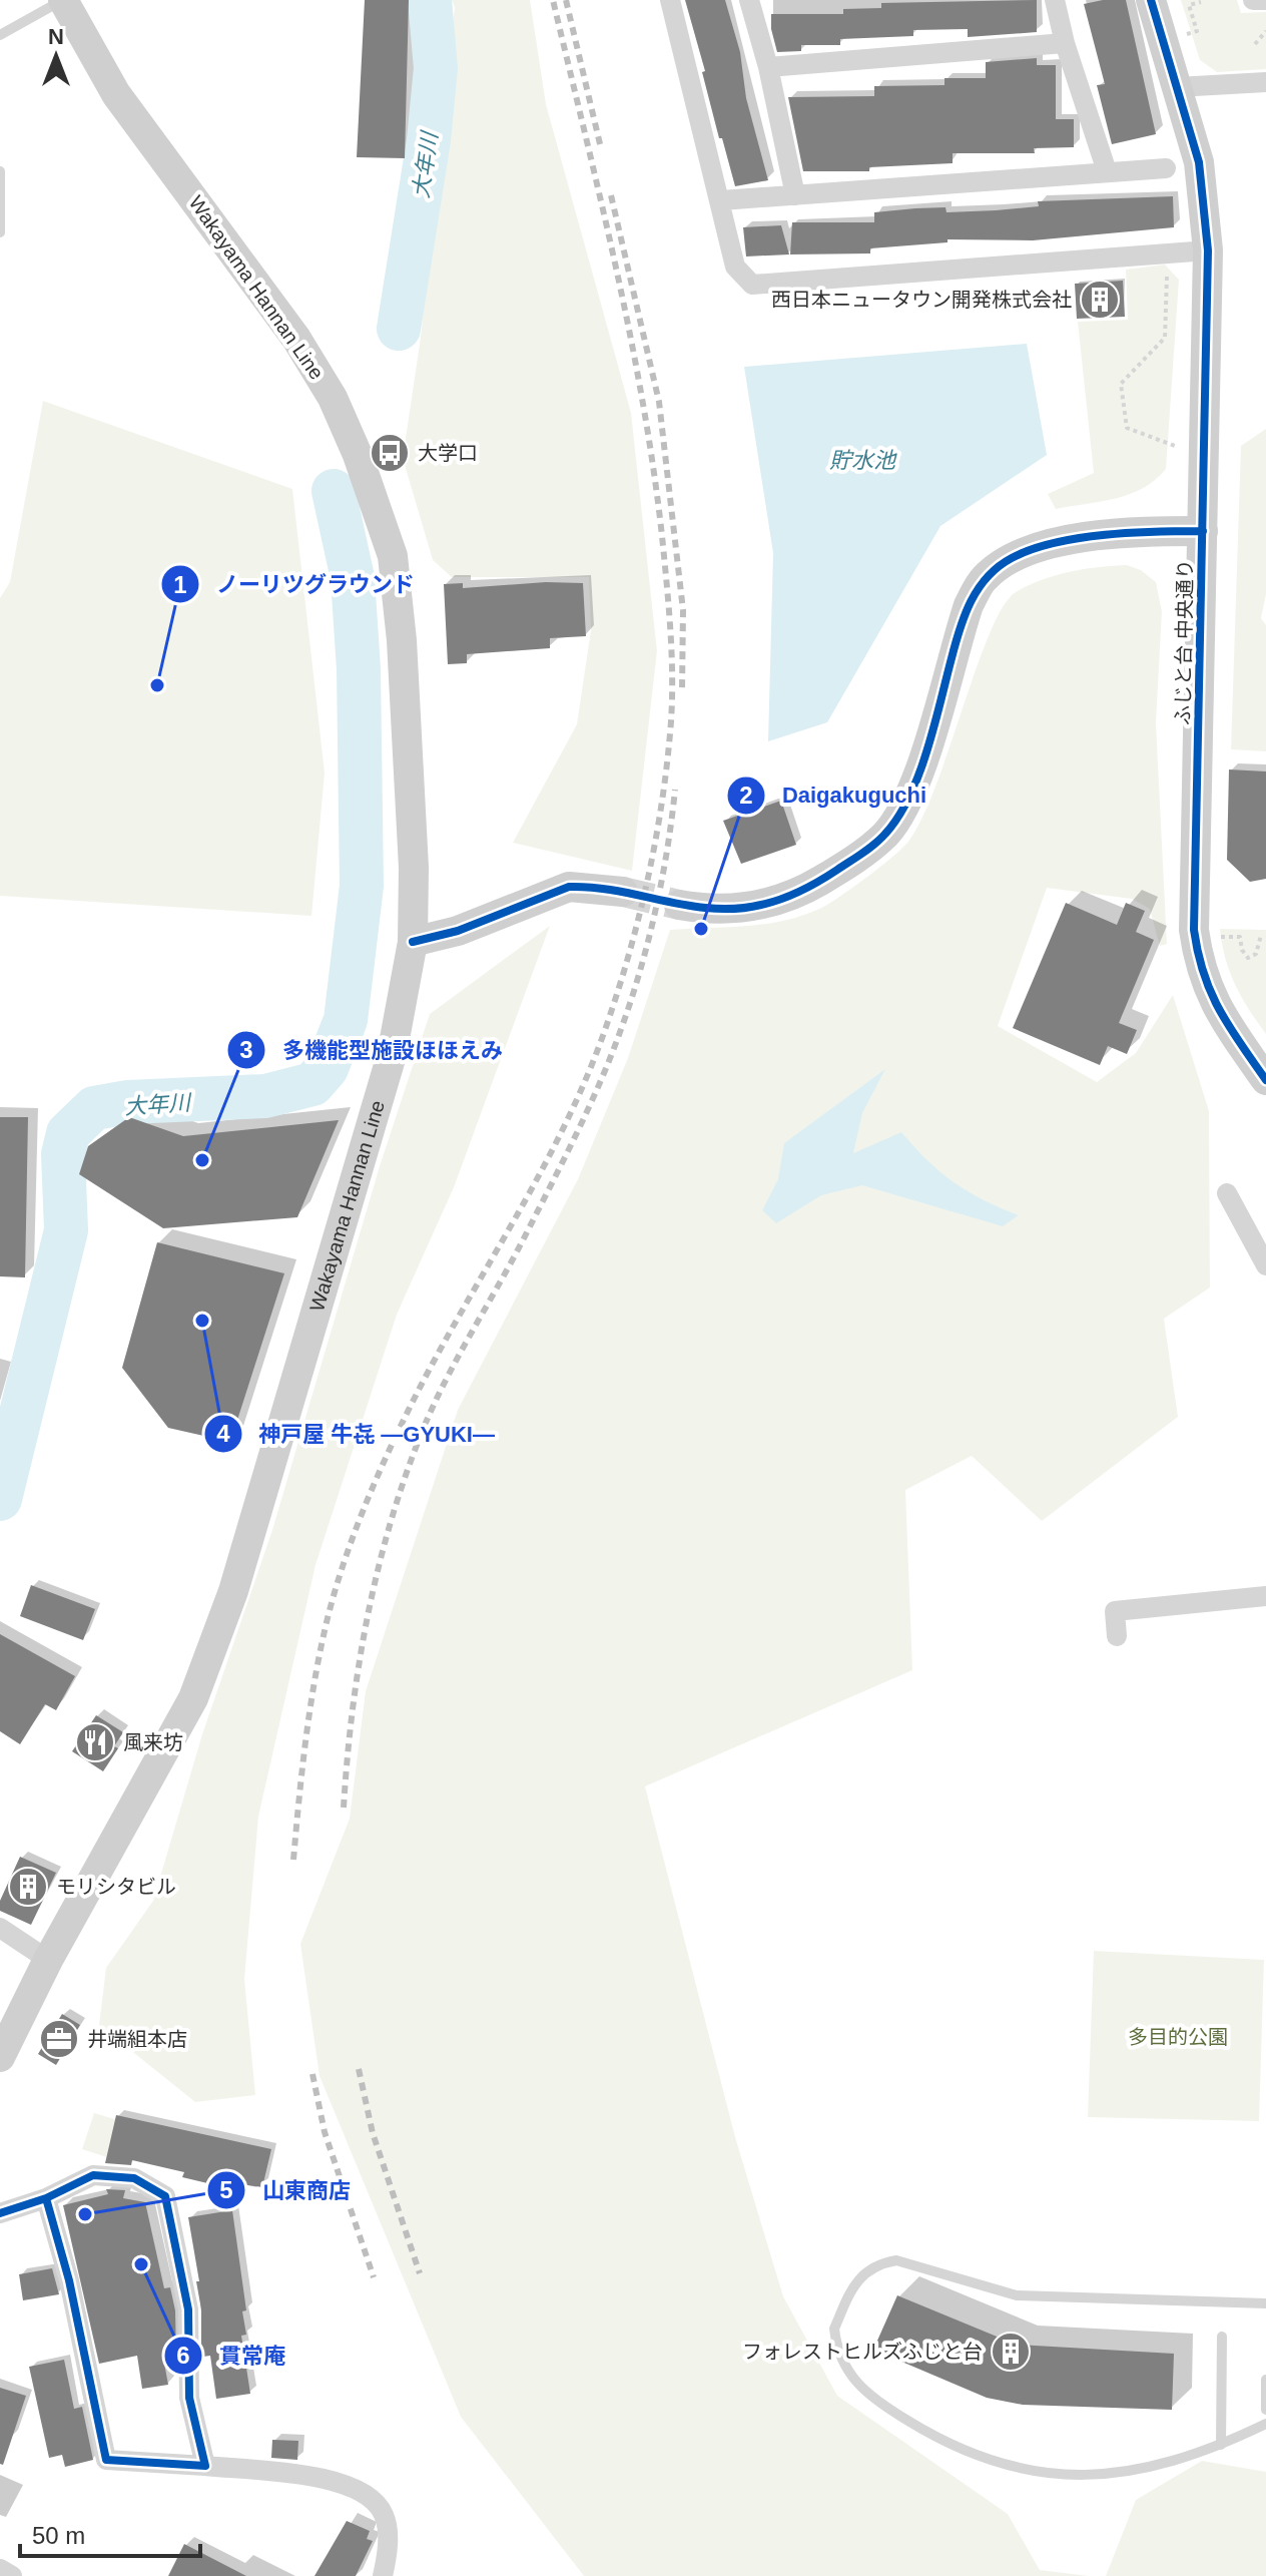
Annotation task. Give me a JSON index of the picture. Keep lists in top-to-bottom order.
{
  "streets": {
    "main road": ["Wakayama Hannan Line", "ふじと台 中央通り"]
  },
  "water": ["大年川", "貯水池"],
  "parks": ["多目的公園"],
  "places": {
    "building": ["西日本ニュータウン開発株式会社", "モリシタビル", "フォレストヒルズふじと台"],
    "bus stop": ["大学口"],
    "other": [
      "ノーリツグラウンド",
      "Daigakuguchi",
      "多機能型施設ほほえみ",
      "神戸屋 牛㐂 ―GYUKI―",
      "山東商店",
      "貫常庵"
    ],
    "restaurant": ["風来坊"],
    "office": ["井端組本店"]
  },
  "scale_bar": "50 m",
  "north": "top"
}
